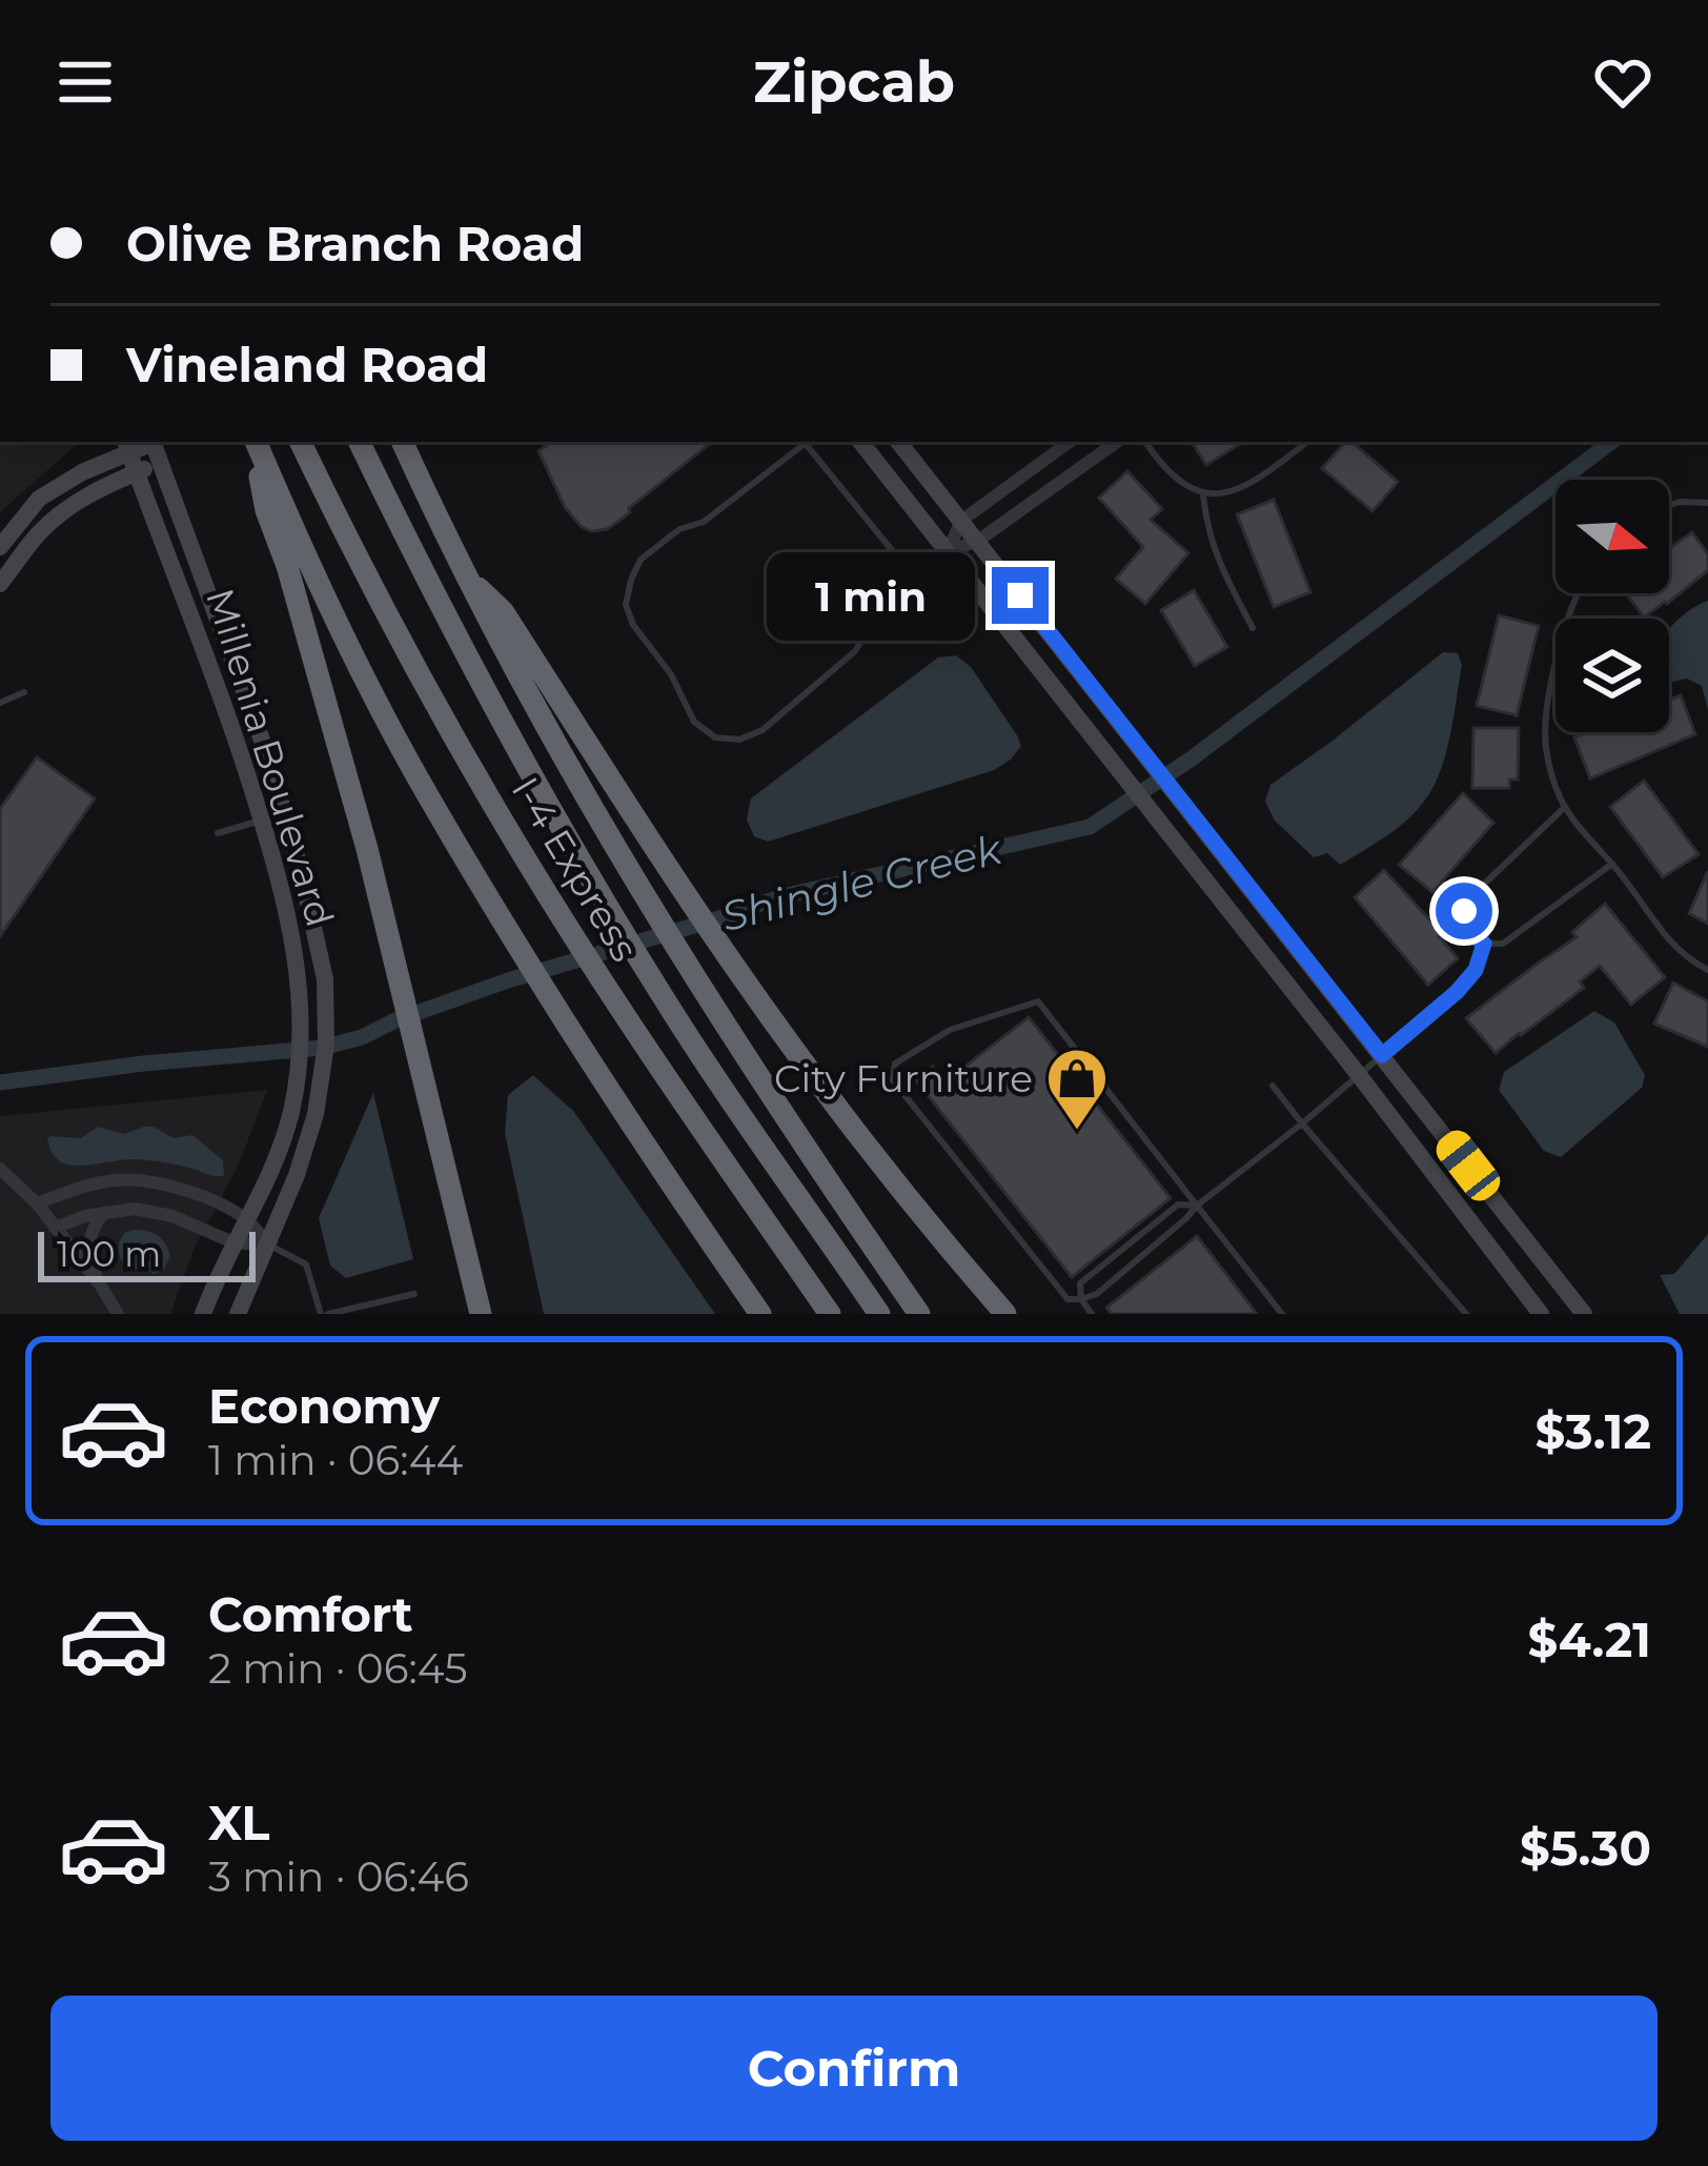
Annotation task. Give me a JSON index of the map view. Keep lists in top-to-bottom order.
{
  "streets": {
    "highway": ["I-4 Express"],
    "street": ["Millenia Boulevard"]
  },
  "water": ["Shingle Creek"],
  "places": {
    "shop": ["City Furniture"]
  },
  "scale_bar": "100 m",
  "north": "right",
  "page": {
    "header": "Zipcab",
    "banner": ["Olive Branch Road", "Vineland Road"],
    "bubble": "1 min",
    "scale": "100 m",
    "list": [
      {
        "name": "Economy",
        "note": "1 min · 06:44",
        "value": "$3.12"
      },
      {
        "name": "Comfort",
        "note": "2 min · 06:45",
        "value": "$4.21"
      },
      {
        "name": "XL",
        "note": "3 min · 06:46",
        "value": "$5.30"
      }
    ],
    "buttons": "Confirm"
  }
}
